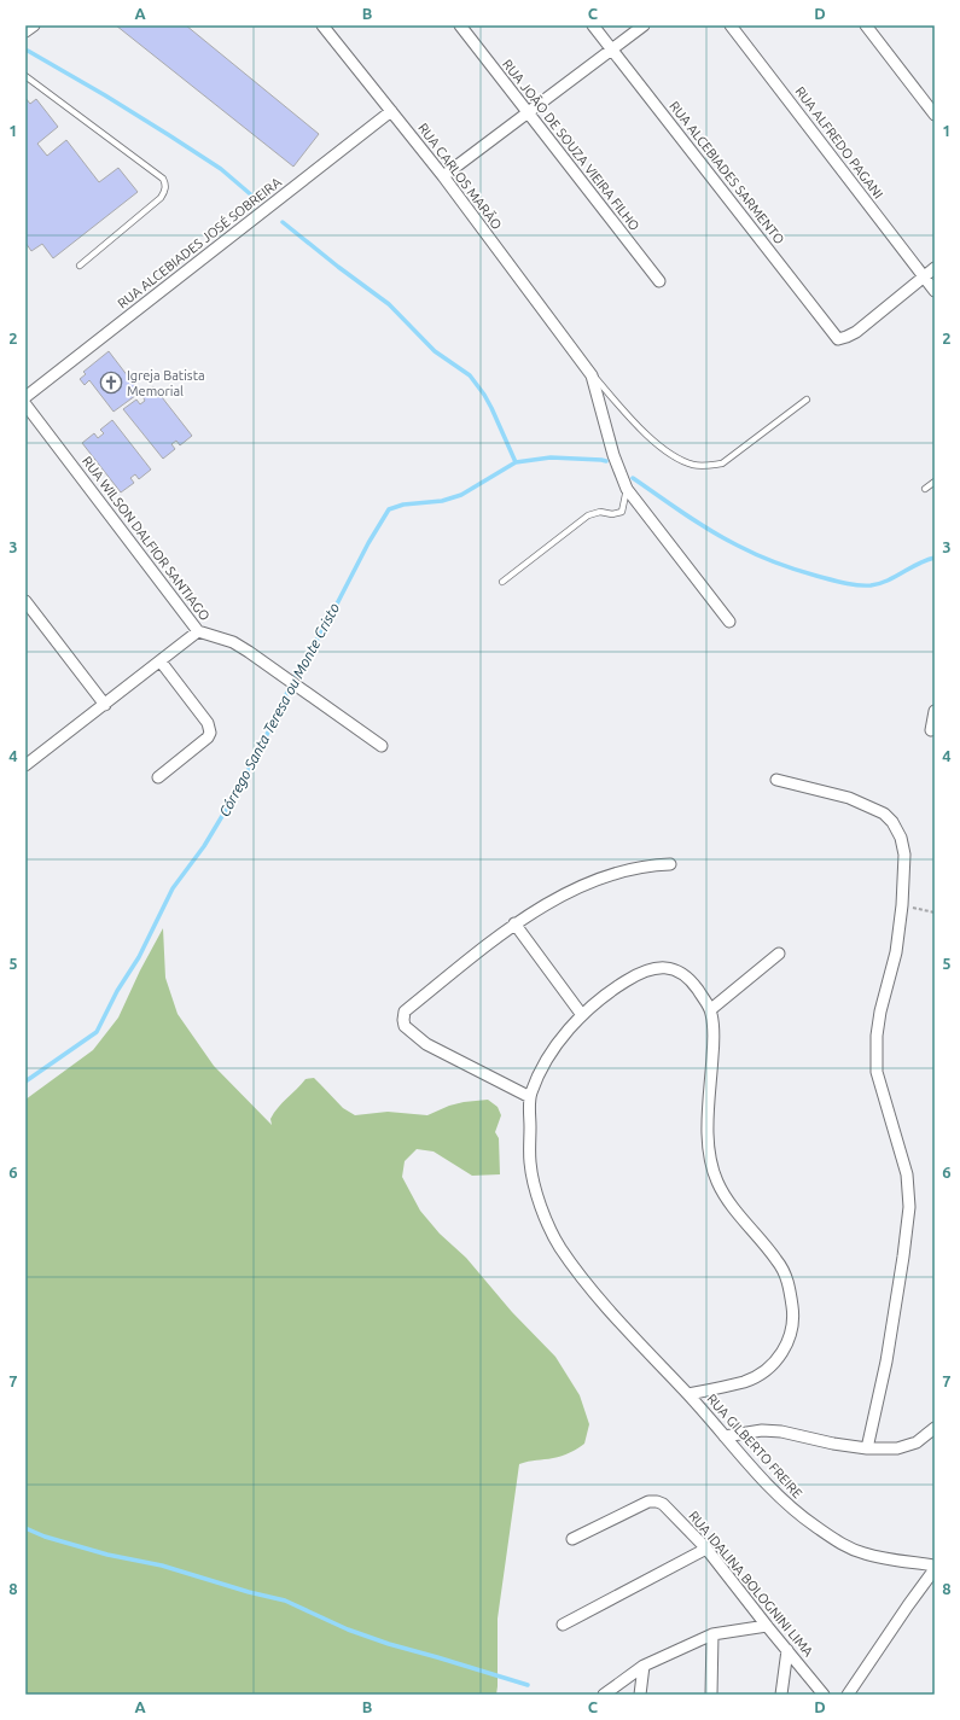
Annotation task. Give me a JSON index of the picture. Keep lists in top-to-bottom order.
{
  "streets": {
    "street": [
      "RUA ALFREDO PAGANI",
      "RUA JOÃO DE SOUZA VIEIRA FILHO",
      "RUA ALCEBIADES SARMENTO",
      "RUA CARLOS MARÃO",
      "RUA ALCEBIADES JOSÉ SOBREIRA",
      "RUA WILSON DALFIOR SANTIAGO",
      "RUA GILBERTO FREIRE",
      "RUA IDALINA BOLOGNINI LIMA"
    ]
  },
  "crossings": [
    ["RUA ALFREDO PAGANI", "RUA ALCEBIADES SARMENTO"],
    ["RUA CARLOS MARÃO", "RUA ALCEBIADES JOSÉ SOBREIRA"]
  ],
  "water": ["Córrego Santa Teresa ou Monte Cristo"],
  "places": {
    "church": ["Igreja Batista Memorial"]
  },
  "grid": {
    "columns": [
      "A",
      "B",
      "C",
      "D"
    ],
    "rows": [
      "1",
      "2",
      "3",
      "4",
      "5",
      "6",
      "7",
      "8"
    ]
  }
}
